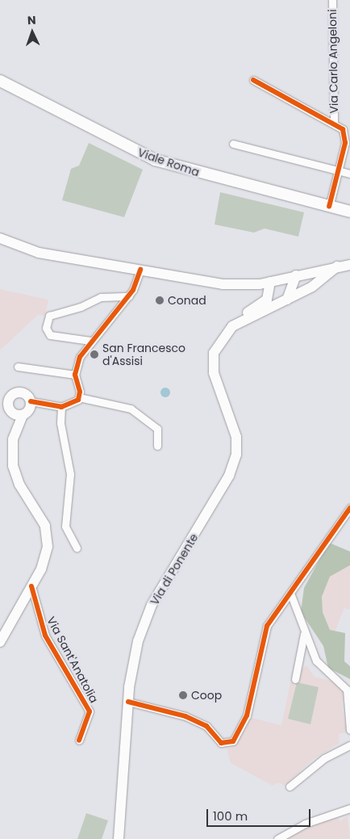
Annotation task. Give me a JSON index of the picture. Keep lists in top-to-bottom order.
{
  "streets": {
    "main road": ["Viale Roma", "Via di Ponente"],
    "street": ["Via Carlo Angeloni", "Via Sant'Anatolia"]
  },
  "places": ["Conad", "San Francesco d'Assisi", "Coop"],
  "scale_bar": "100 m",
  "north": "top"
}
